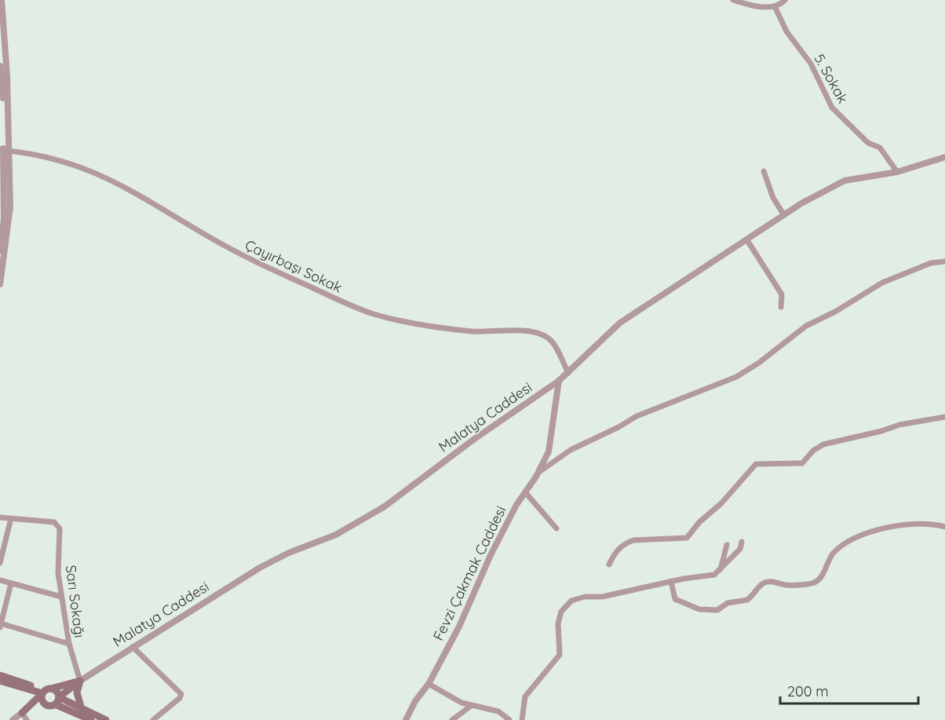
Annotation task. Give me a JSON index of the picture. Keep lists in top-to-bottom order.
{
  "streets": {
    "street": [
      "5. Sokak",
      "Çayırbaşı Sokak",
      "Malatya Caddesi",
      "Fevzi Çakmak Caddesi",
      "Sarı Sokağı"
    ]
  },
  "crossings": [
    ["5. Sokak", "Malatya Caddesi"],
    ["Çayırbaşı Sokak", "Malatya Caddesi"],
    ["Malatya Caddesi", "Fevzi Çakmak Caddesi"],
    ["Malatya Caddesi", "Sarı Sokağı"]
  ],
  "scale_bar": "200 m"
}
